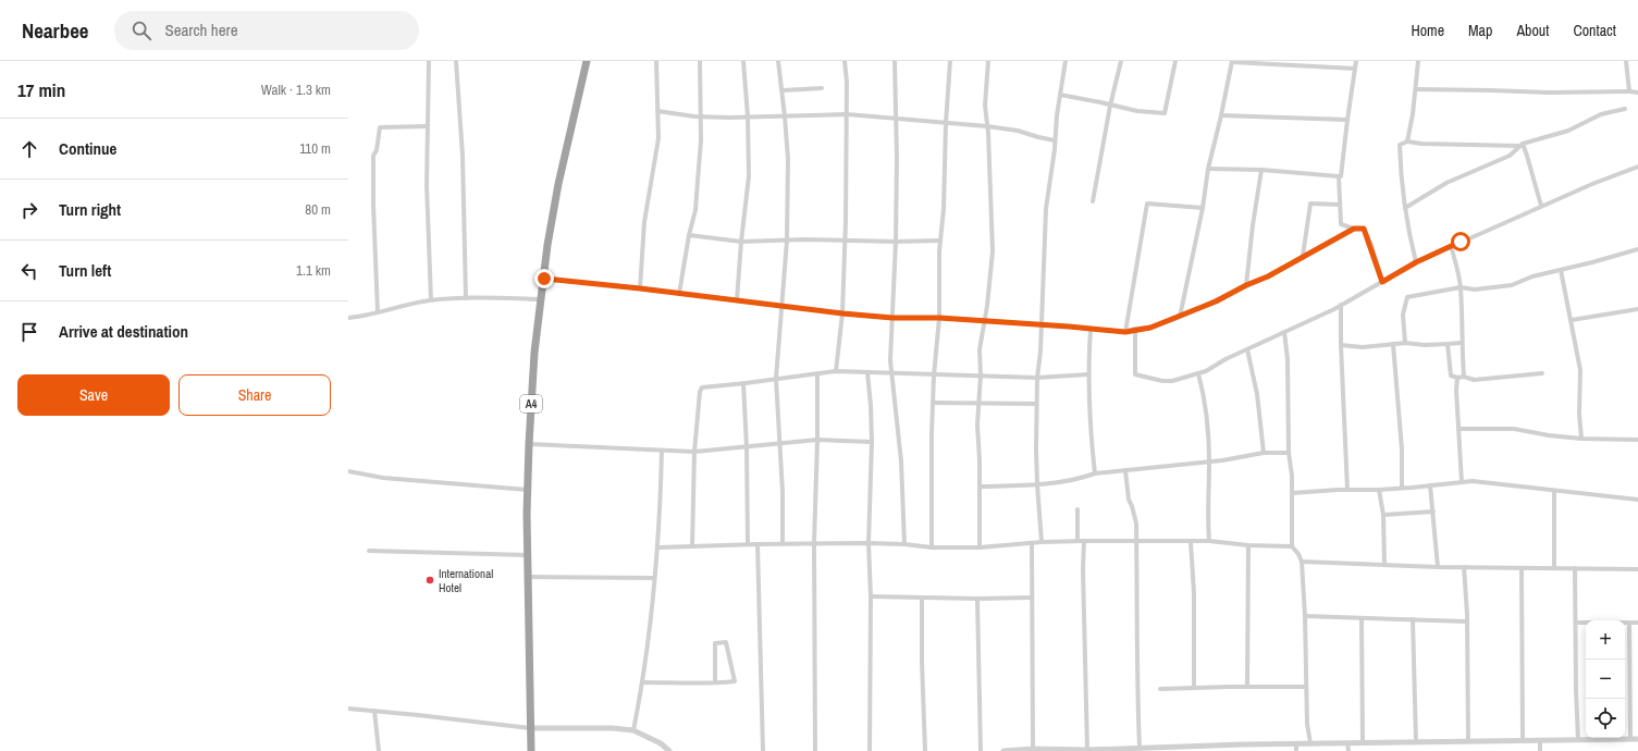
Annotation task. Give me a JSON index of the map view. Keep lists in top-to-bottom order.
{
  "streets": {
    "highway": ["A4"]
  },
  "places": ["International Hotel"],
  "page": {
    "header": "Nearbee",
    "search": "Search here",
    "nav": [
      "Home",
      "Map",
      "About",
      "Contact"
    ],
    "heading": ["17 min", "Walk · 1.3 km"],
    "list": [
      ["Continue", "110 m"],
      ["Turn right", "80 m"],
      ["Turn left", "1.1 km"],
      "Arrive at destination"
    ],
    "buttons": ["Save", "Share"],
    "map_buttons": ["+", "−"]
  }
}
